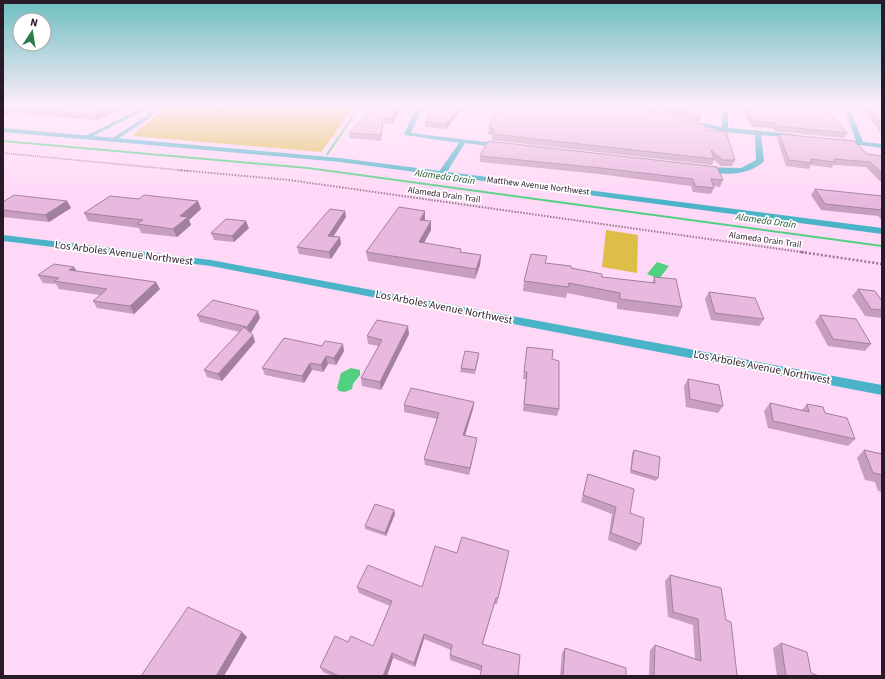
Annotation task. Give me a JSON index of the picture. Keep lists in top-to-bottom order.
{
  "streets": {
    "street": ["Matthew Avenue Northwest", "Los Arboles Avenue Northwest"],
    "path": ["Alameda Drain Trail"]
  },
  "water": ["Alameda Drain"],
  "north": "top"
}
